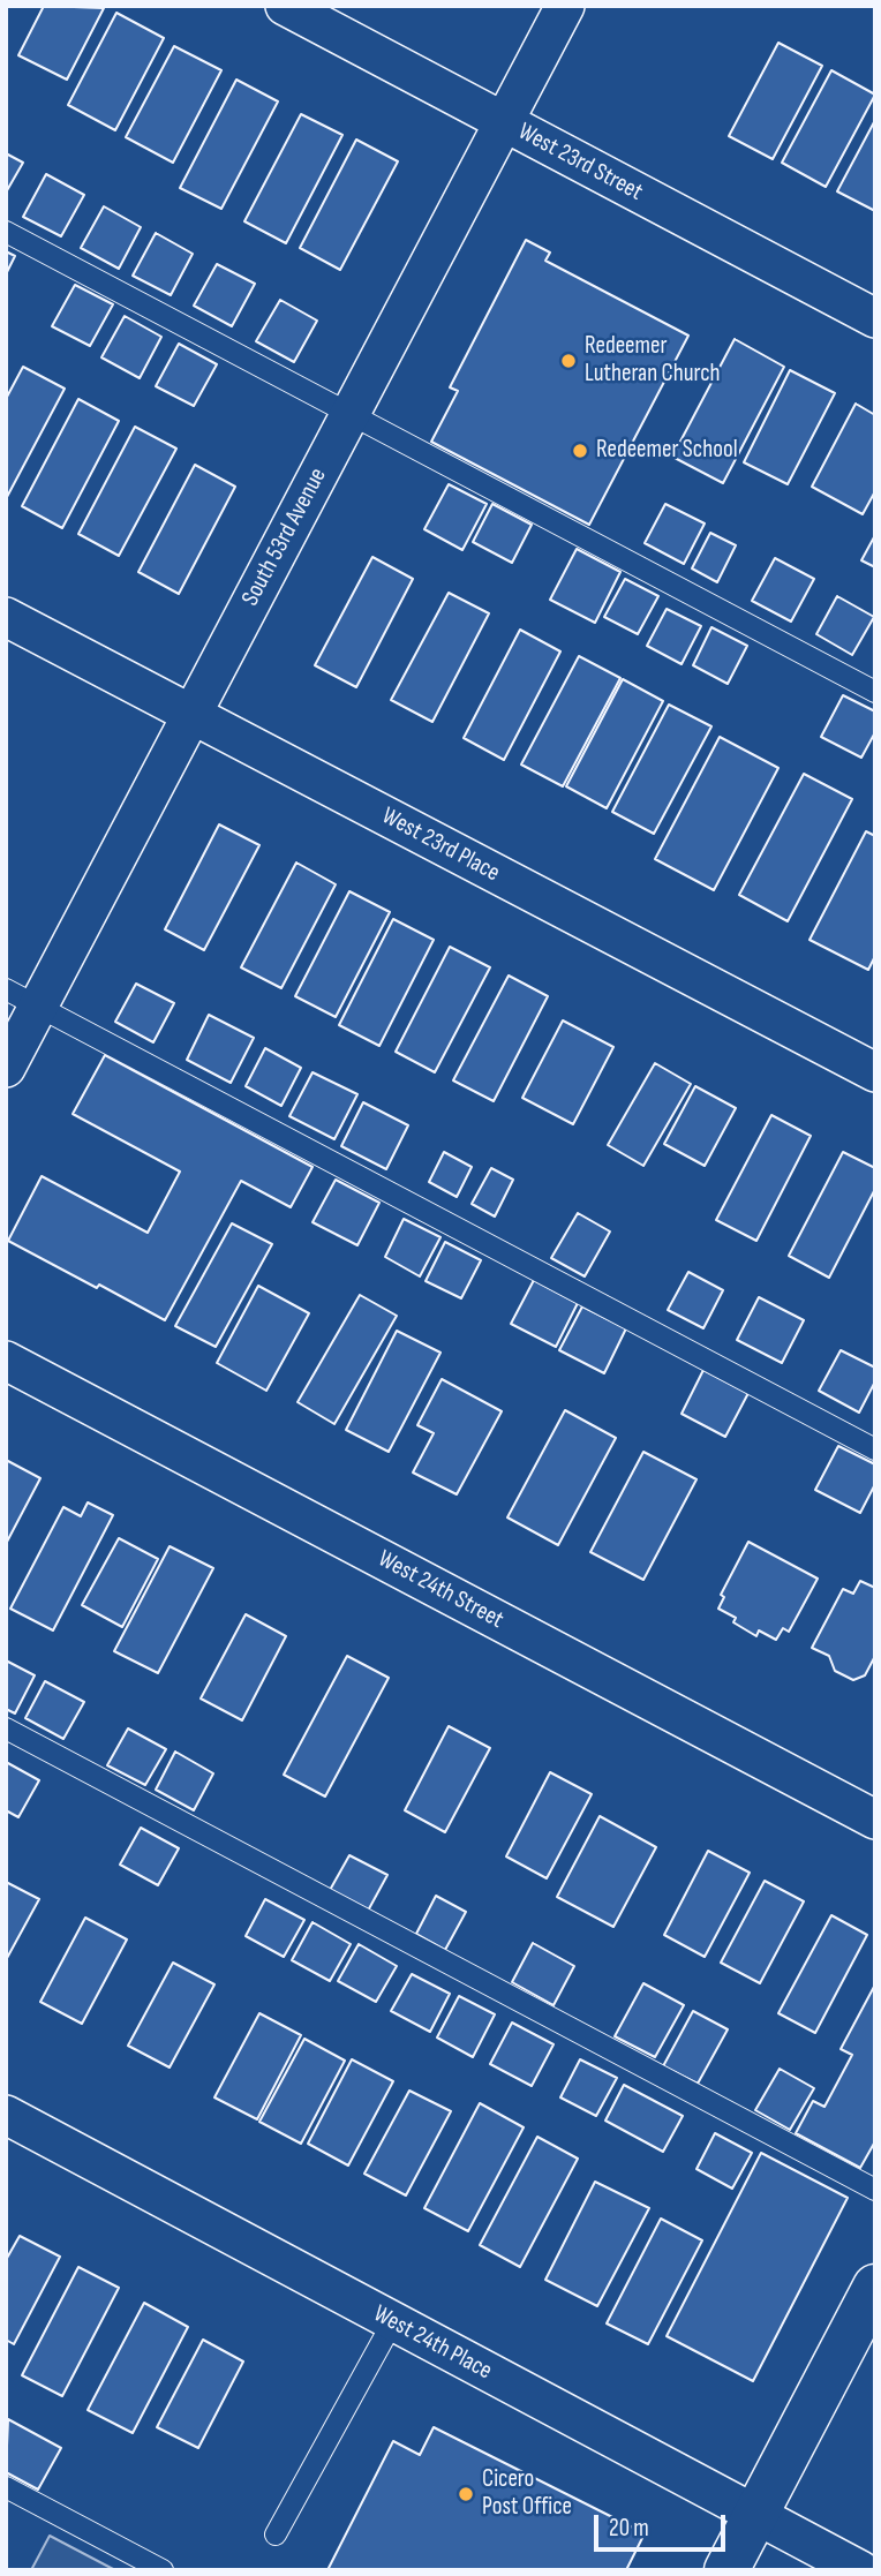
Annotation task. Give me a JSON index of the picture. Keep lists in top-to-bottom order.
{
  "streets": {
    "street": [
      "West 23rd Street",
      "South 53rd Avenue",
      "West 23rd Place",
      "West 24th Street",
      "West 24th Place"
    ]
  },
  "crossings": [
    ["West 23rd Street", "South 53rd Avenue"],
    ["South 53rd Avenue", "West 23rd Place"]
  ],
  "places": ["Redeemer Lutheran Church", "Redeemer School", "Cicero Post Office"],
  "scale_bar": "20 m"
}
